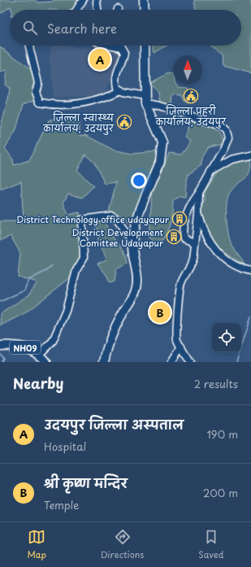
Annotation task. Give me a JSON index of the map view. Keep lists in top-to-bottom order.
{
  "streets": {
    "main road": ["NH09"]
  },
  "places": {
    "public building": ["जिल्ला प्रहरी कार्यालय, उदयपुर", "जिल्ला स्वास्थ्य कार्यालय, उदयपुर"],
    "building": ["District Technology office udayapur", "District Development Comittee Udayapur"]
  },
  "north": "top",
  "page": {
    "search": "Search here",
    "pins": ["A", "B"],
    "heading": ["Nearby", "2 results"],
    "list": [
      {
        "mark": "A",
        "name": "उदयपुर जिल्ला अस्पताल",
        "note": "Hospital",
        "value": "190 m"
      },
      {
        "mark": "B",
        "name": "श्री कृष्ण मन्दिर",
        "note": "Temple",
        "value": "200 m"
      }
    ],
    "nav": ["Map", "Directions", "Saved"]
  }
}
